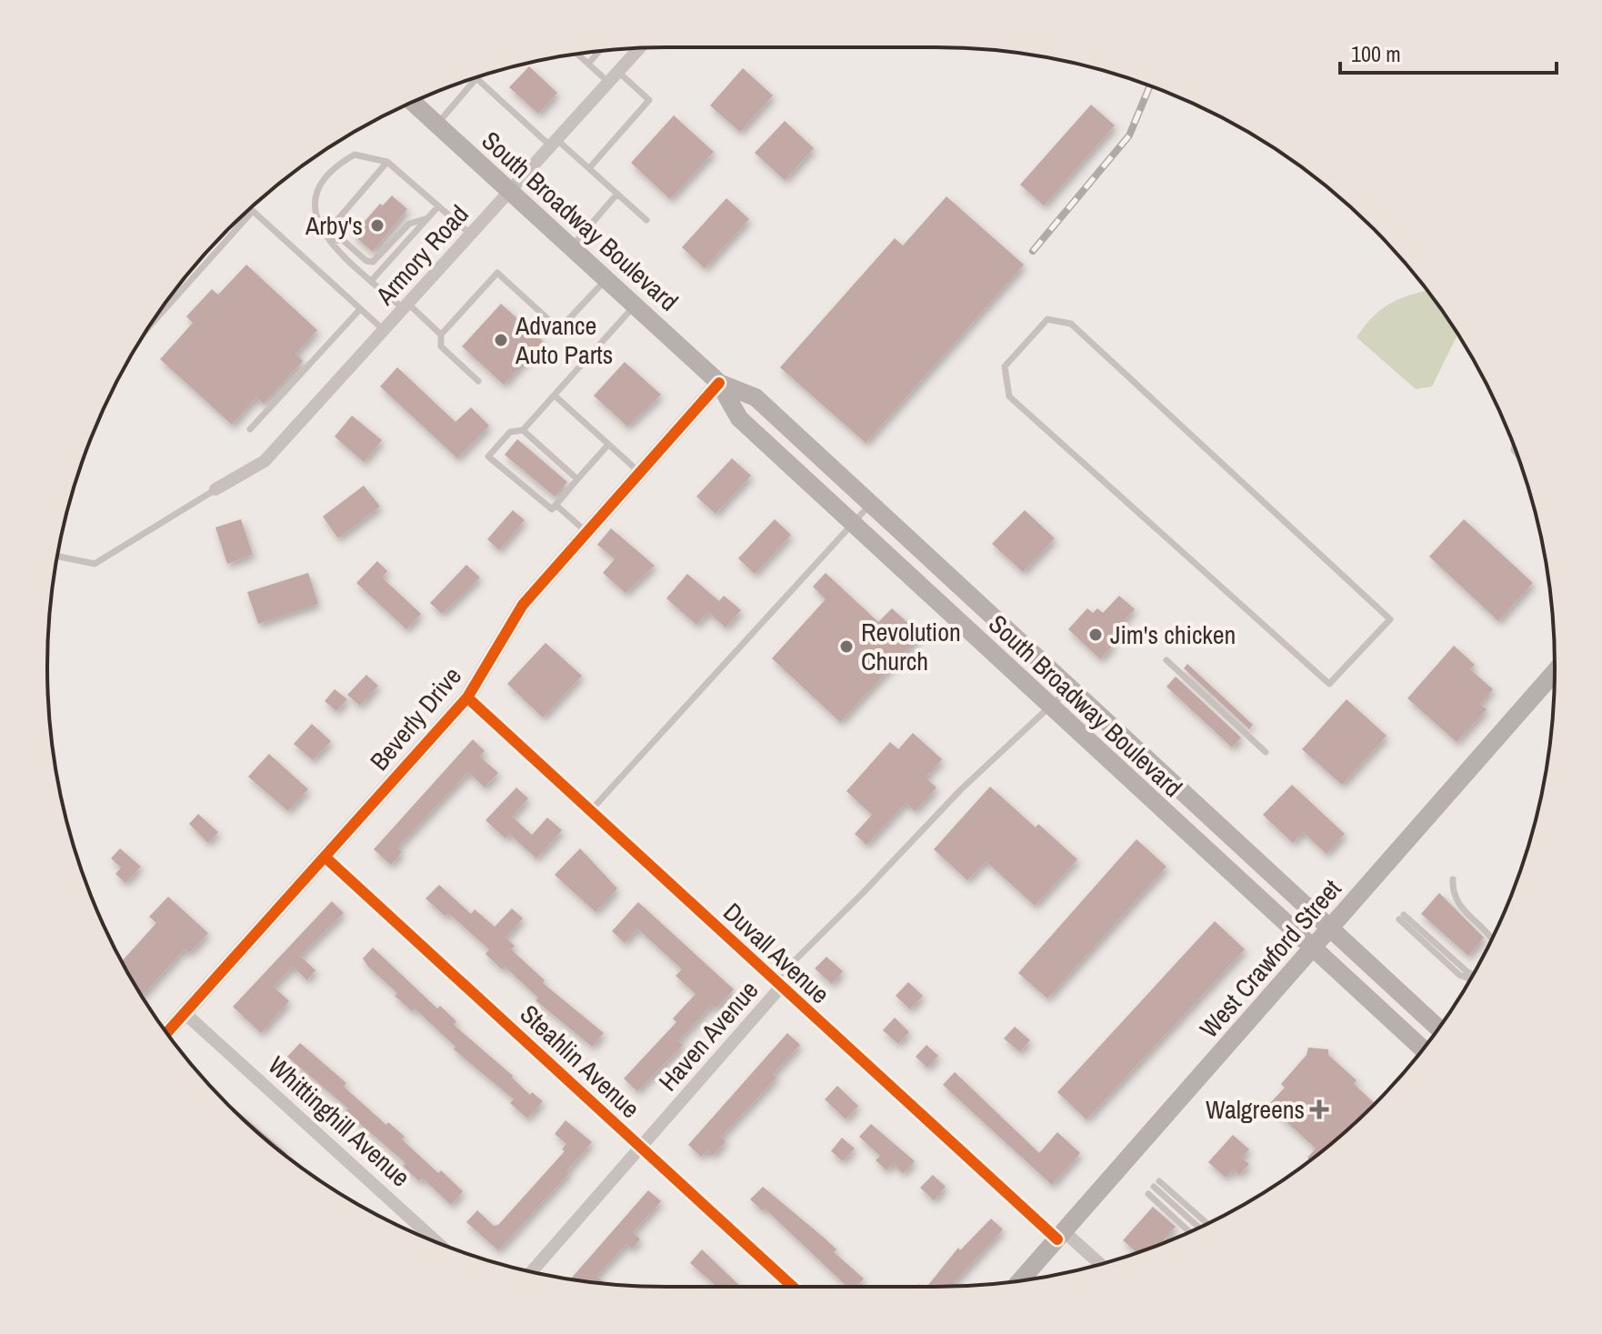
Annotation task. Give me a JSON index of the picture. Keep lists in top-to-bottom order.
{
  "streets": {
    "main road": ["South Broadway Boulevard", "West Crawford Street"],
    "street": [
      "Armory Road",
      "Beverly Drive",
      "Duvall Avenue",
      "Haven Avenue",
      "Steahlin Avenue",
      "Whittinghill Avenue"
    ]
  },
  "crossings": [
    ["South Broadway Boulevard", "Armory Road"],
    ["South Broadway Boulevard", "Beverly Drive"],
    ["South Broadway Boulevard", "West Crawford Street"],
    ["Beverly Drive", "Duvall Avenue"],
    ["Beverly Drive", "Steahlin Avenue"],
    ["Beverly Drive", "Whittinghill Avenue"],
    ["Duvall Avenue", "West Crawford Street"],
    ["Duvall Avenue", "Haven Avenue"],
    ["Haven Avenue", "Steahlin Avenue"]
  ],
  "places": {
    "other": [
      "Arby's",
      "Advance Auto Parts",
      "Jim's chicken",
      "Revolution Church"
    ],
    "health": ["Walgreens"]
  },
  "scale_bar": "100 m"
}
